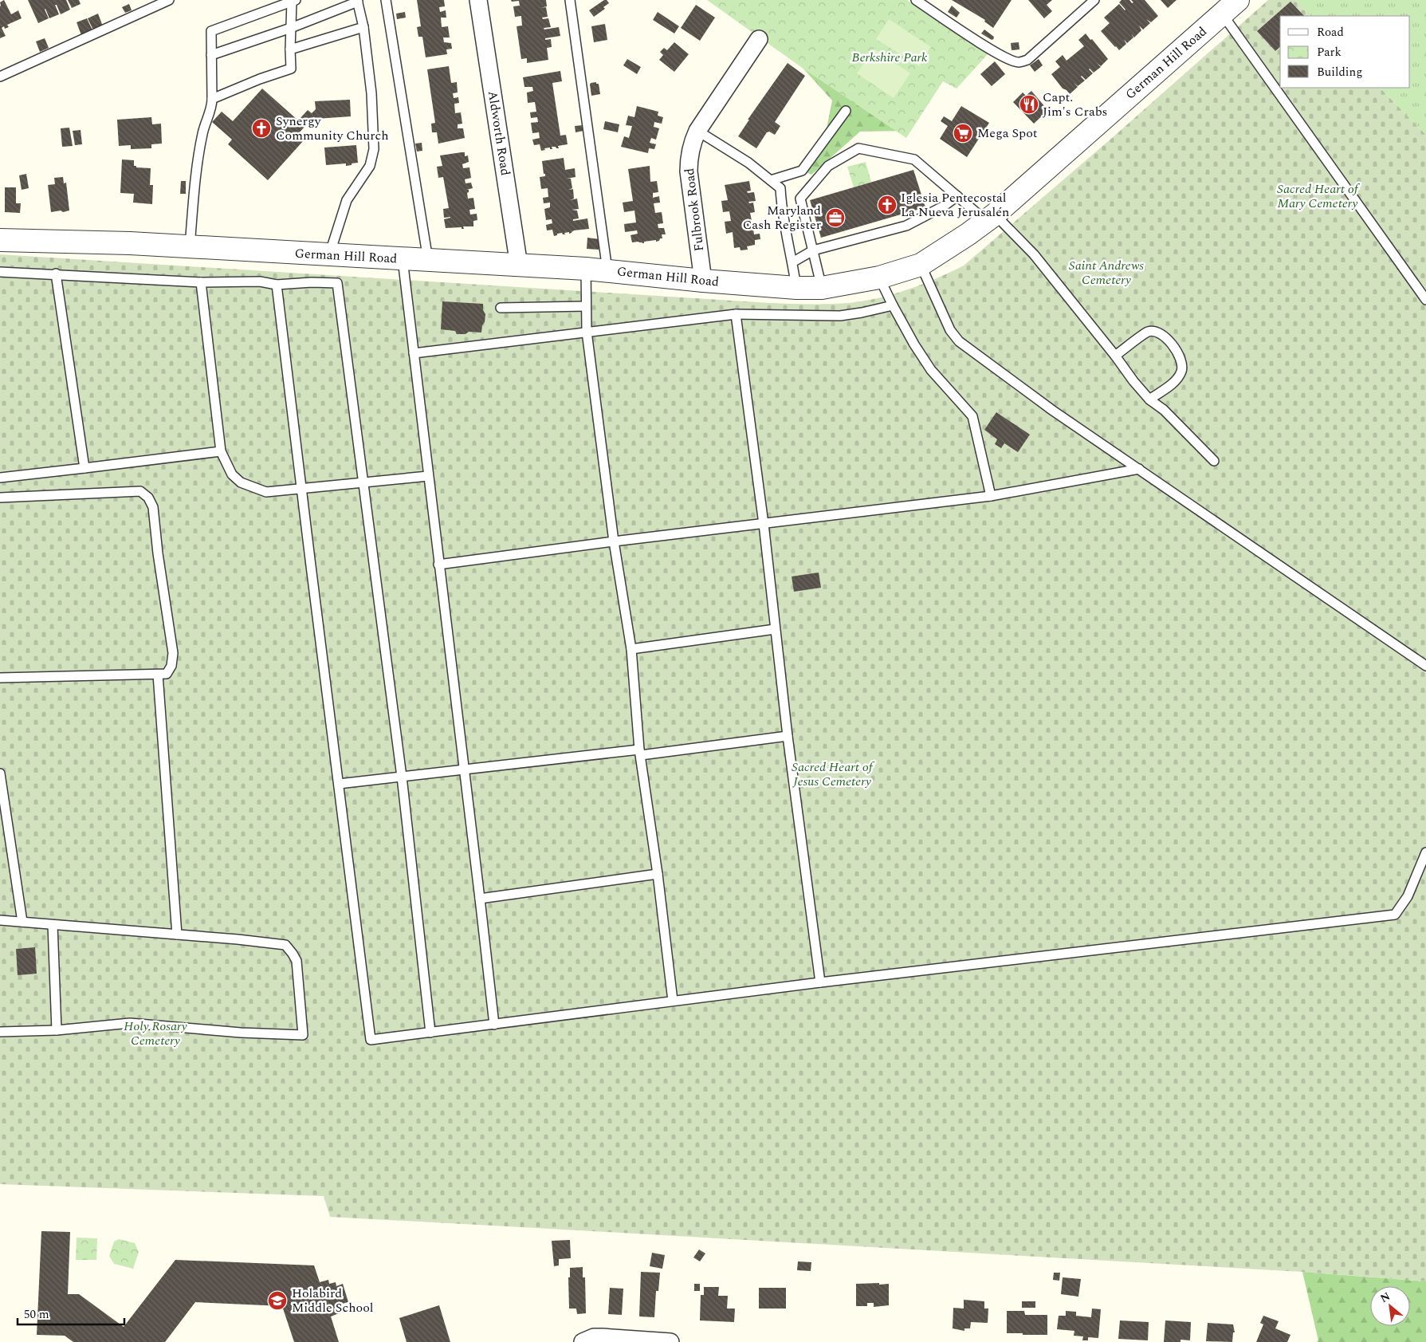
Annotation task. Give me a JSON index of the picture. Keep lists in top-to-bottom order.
{
  "streets": {
    "street": ["German Hill Road", "Aldworth Road", "Fulbrook Road"]
  },
  "crossings": [
    ["German Hill Road", "Aldworth Road"],
    ["German Hill Road", "Fulbrook Road"]
  ],
  "parks": [
    "Berkshire Park",
    "Sacred Heart of Mary Cemetery",
    "Saint Andrews Cemetery",
    "Sacred Heart of Jesus Cemetery",
    "Holy Rosary Cemetery"
  ],
  "places": {
    "restaurant": ["Capt. Jim's Crabs"],
    "church": ["Synergy Community Church", "Iglesia Pentecostal La Nueva Jerusalén"],
    "supermarket": ["Mega Spot"],
    "office": ["Maryland Cash Register"],
    "school or university": ["Holabird Middle School"]
  },
  "legend": ["Road", "Park", "Building"],
  "scale_bar": "50 m",
  "north": "top left"
}
